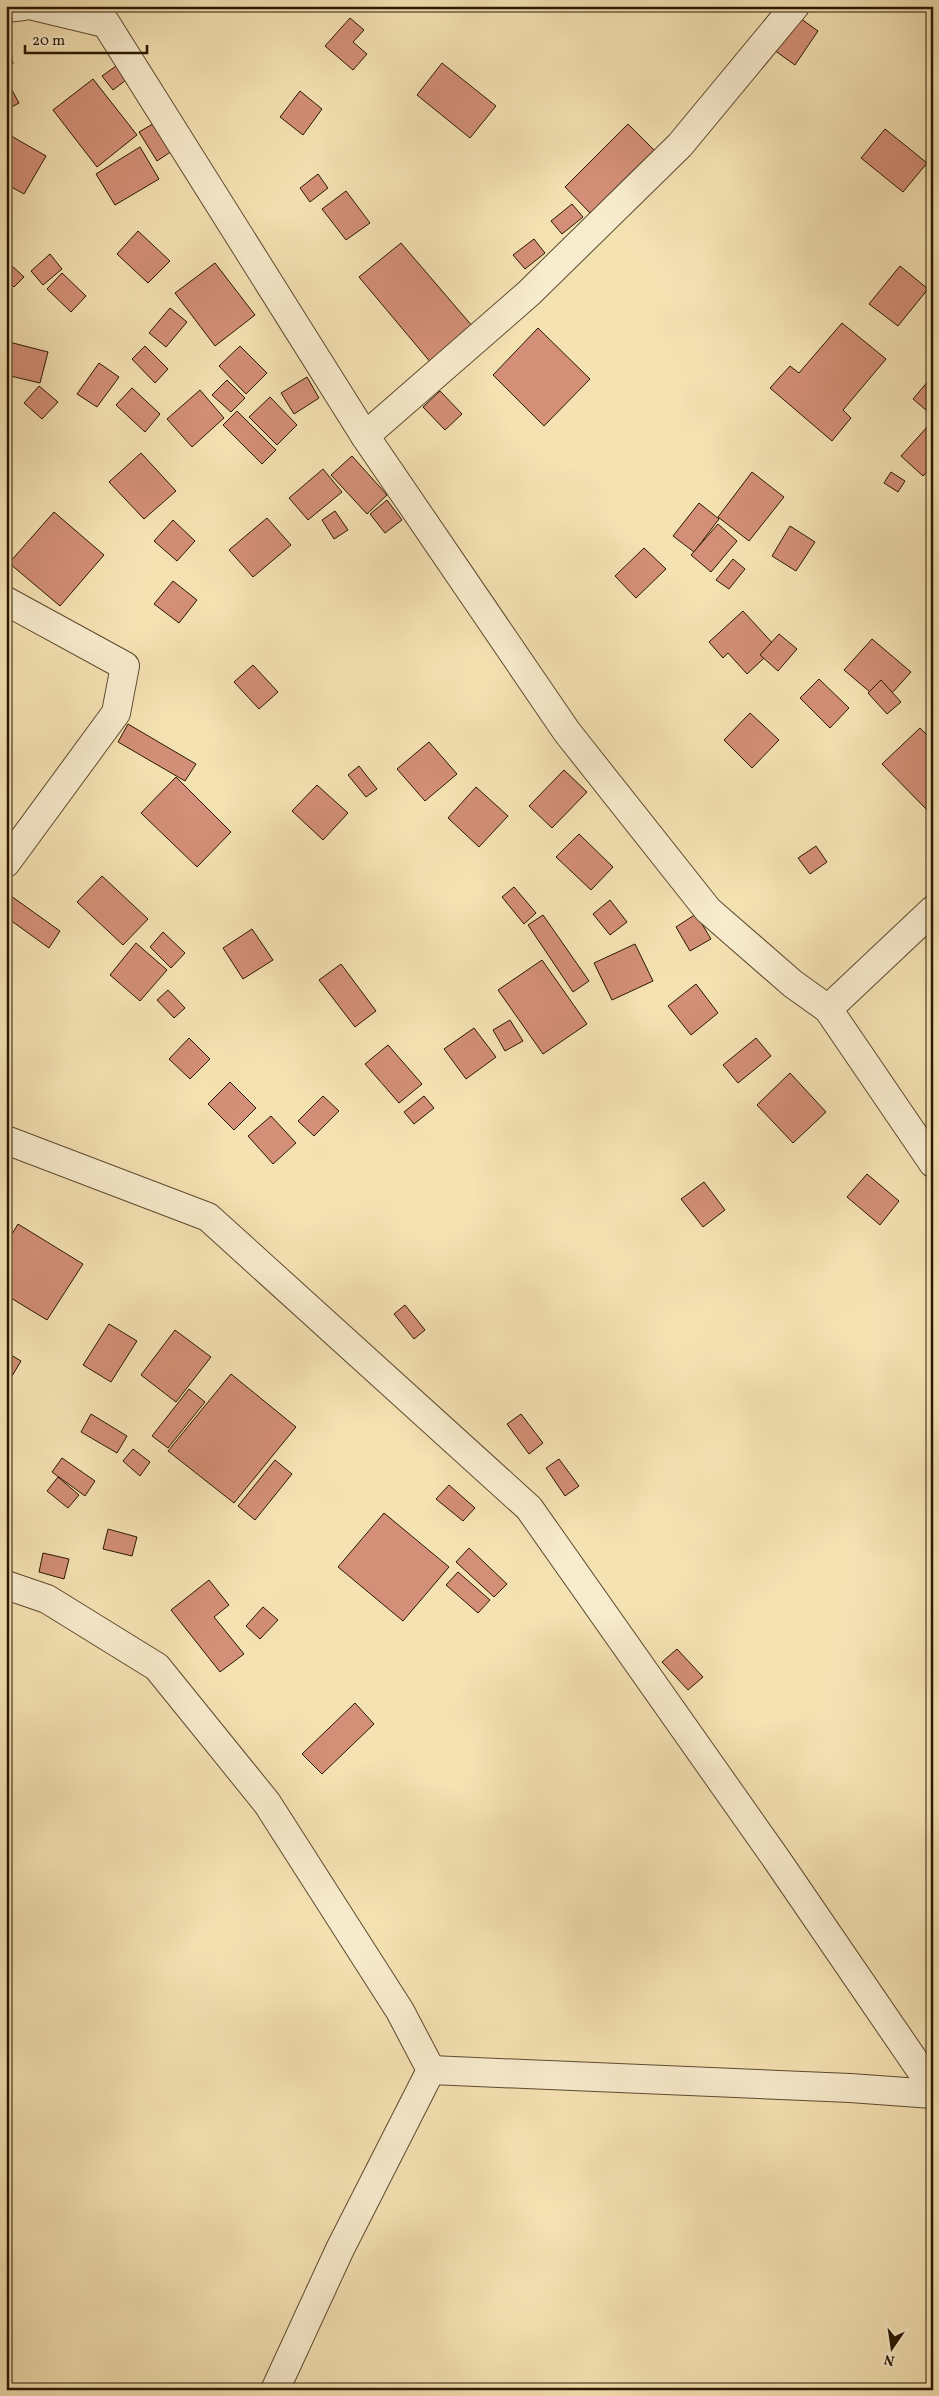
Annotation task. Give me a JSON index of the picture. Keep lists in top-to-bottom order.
{
  "scale_bar": "20 m",
  "north": "bottom"
}
